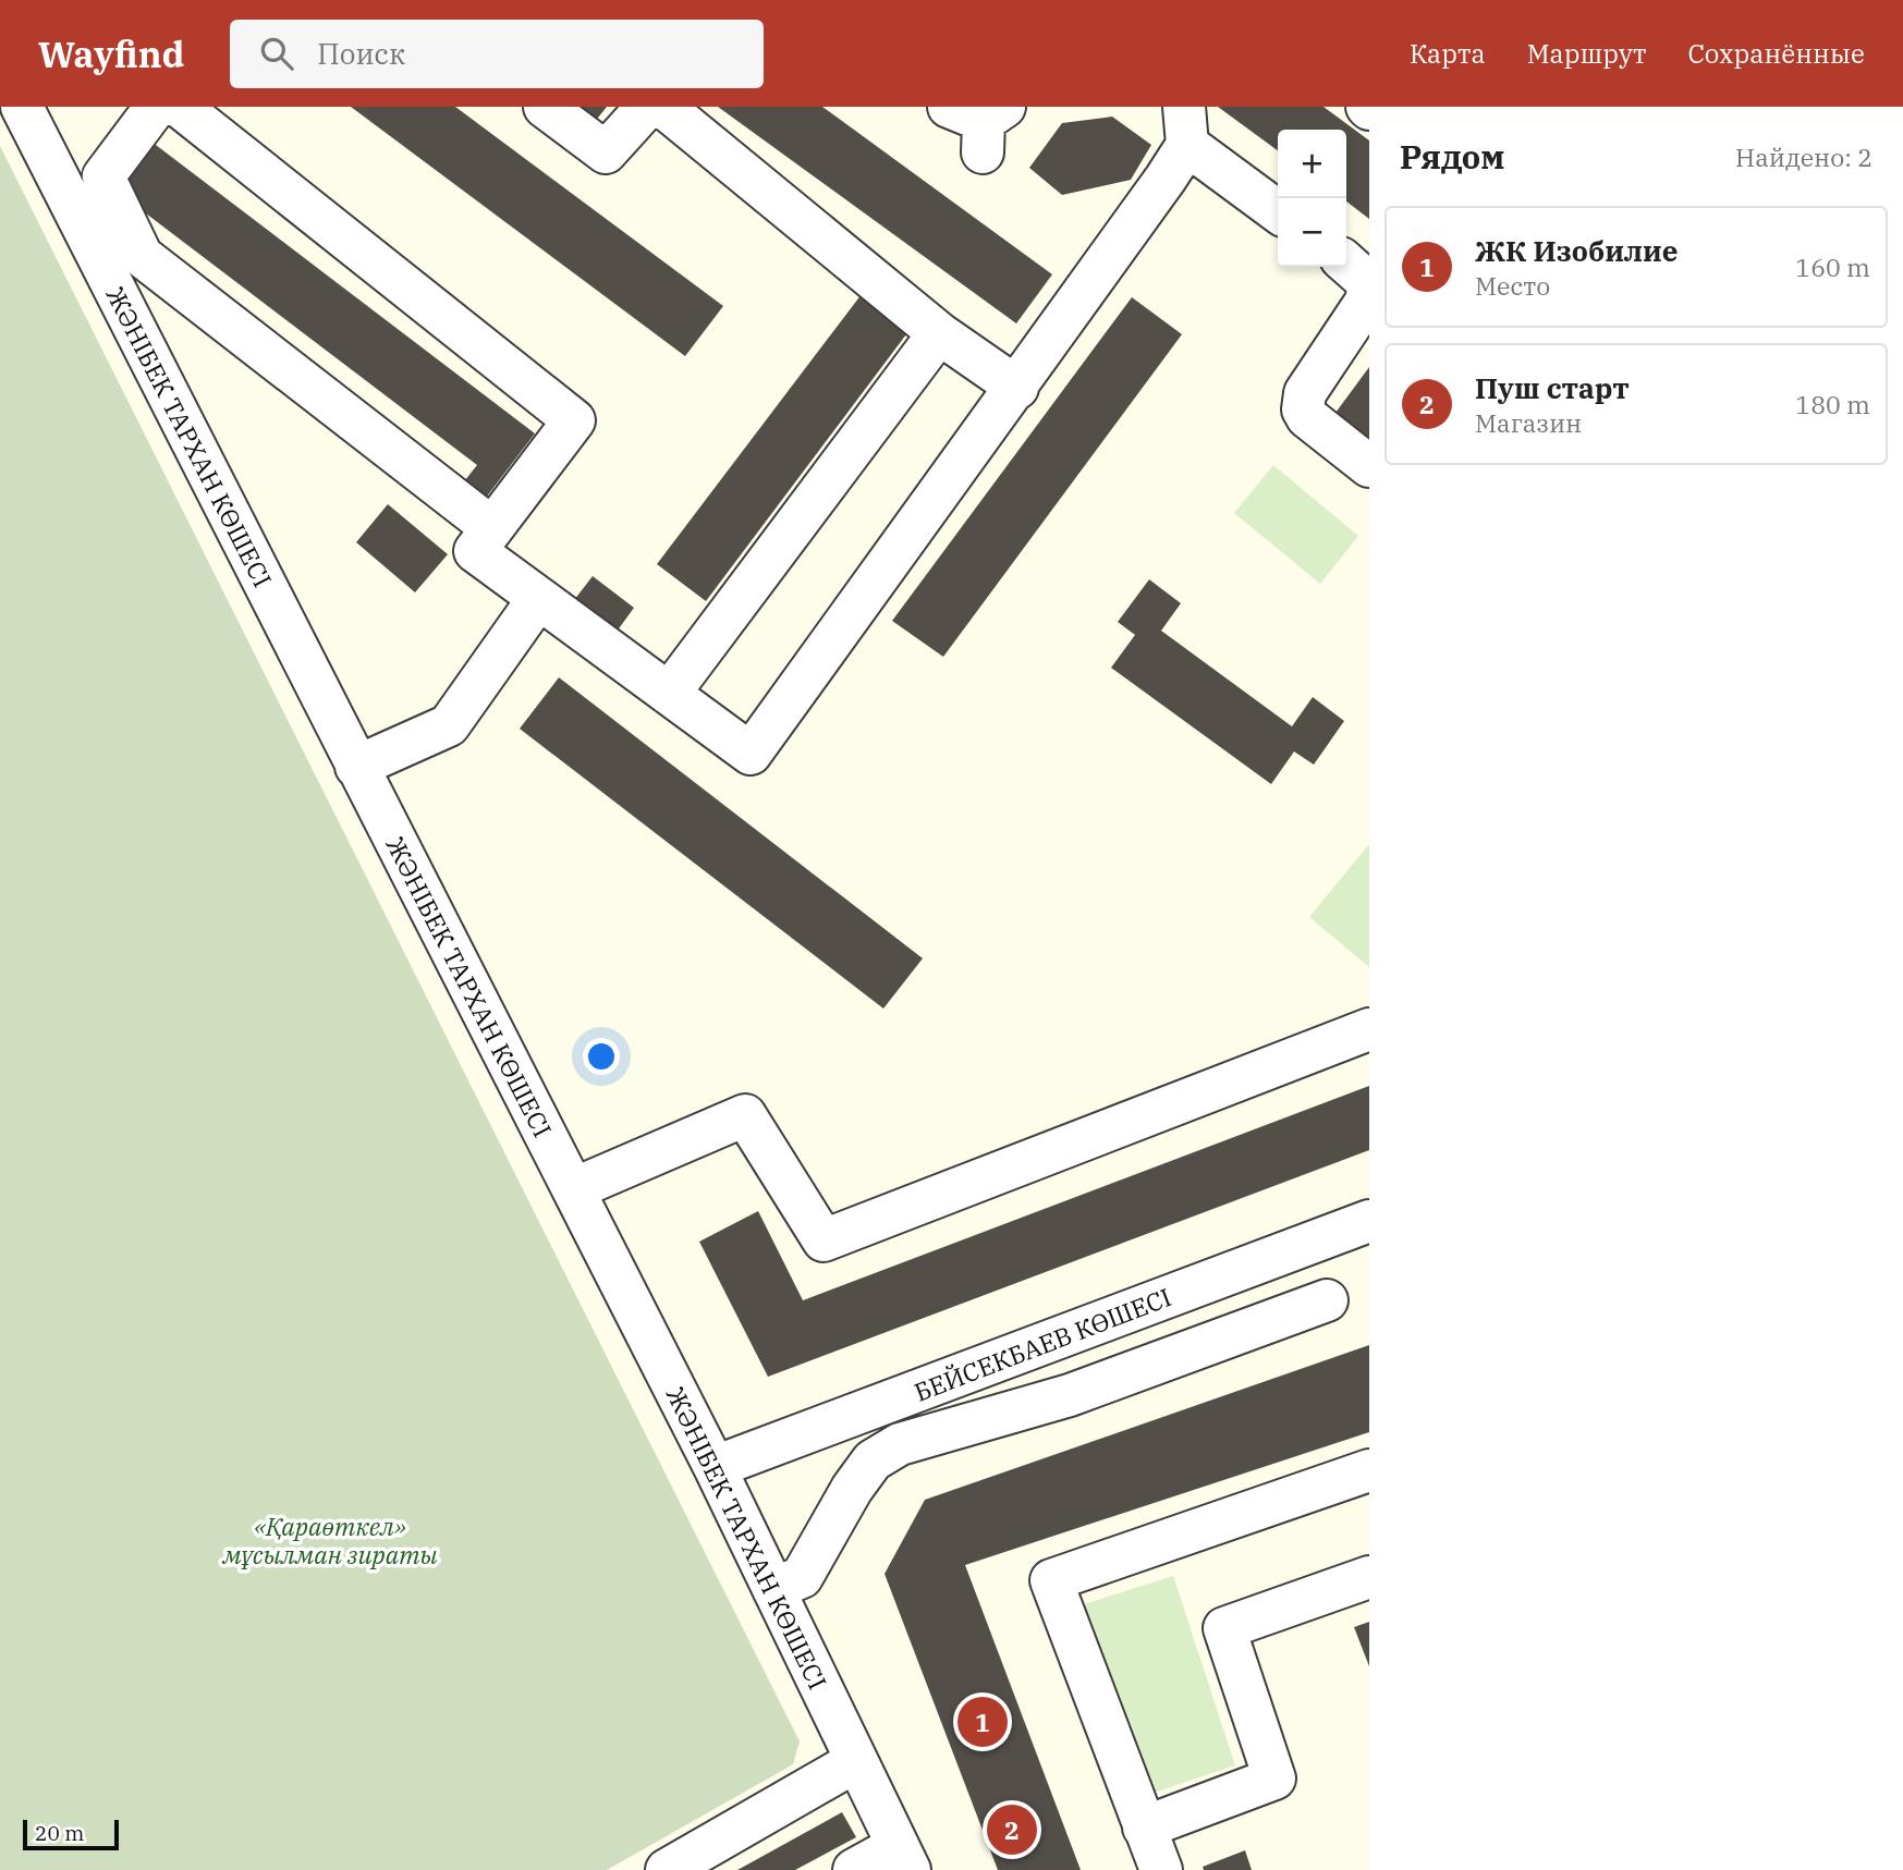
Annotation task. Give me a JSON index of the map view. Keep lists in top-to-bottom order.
{
  "streets": {
    "street": ["ЖӘНІБЕК ТАРХАН КӨШЕСІ", "БЕЙСЕКБАЕВ КӨШЕСІ"]
  },
  "crossings": [
    ["ЖӘНІБЕК ТАРХАН КӨШЕСІ", "БЕЙСЕКБАЕВ КӨШЕСІ"]
  ],
  "parks": ["«Қараөткел» мұсылман зираты"],
  "scale_bar": "20 m",
  "page": {
    "header": "Wayfind",
    "search": "Поиск",
    "nav": ["Карта", "Маршрут", "Сохранённые"],
    "heading": ["Рядом", "Найдено: 2"],
    "map_buttons": ["+", "−"],
    "list": [
      {
        "mark": "1",
        "name": "ЖК Изобилие",
        "note": "Место",
        "value": "160 m"
      },
      {
        "mark": "2",
        "name": "Пуш старт",
        "note": "Магазин",
        "value": "180 m"
      }
    ],
    "pins": ["1", "2"],
    "scale": "20 m"
  }
}
